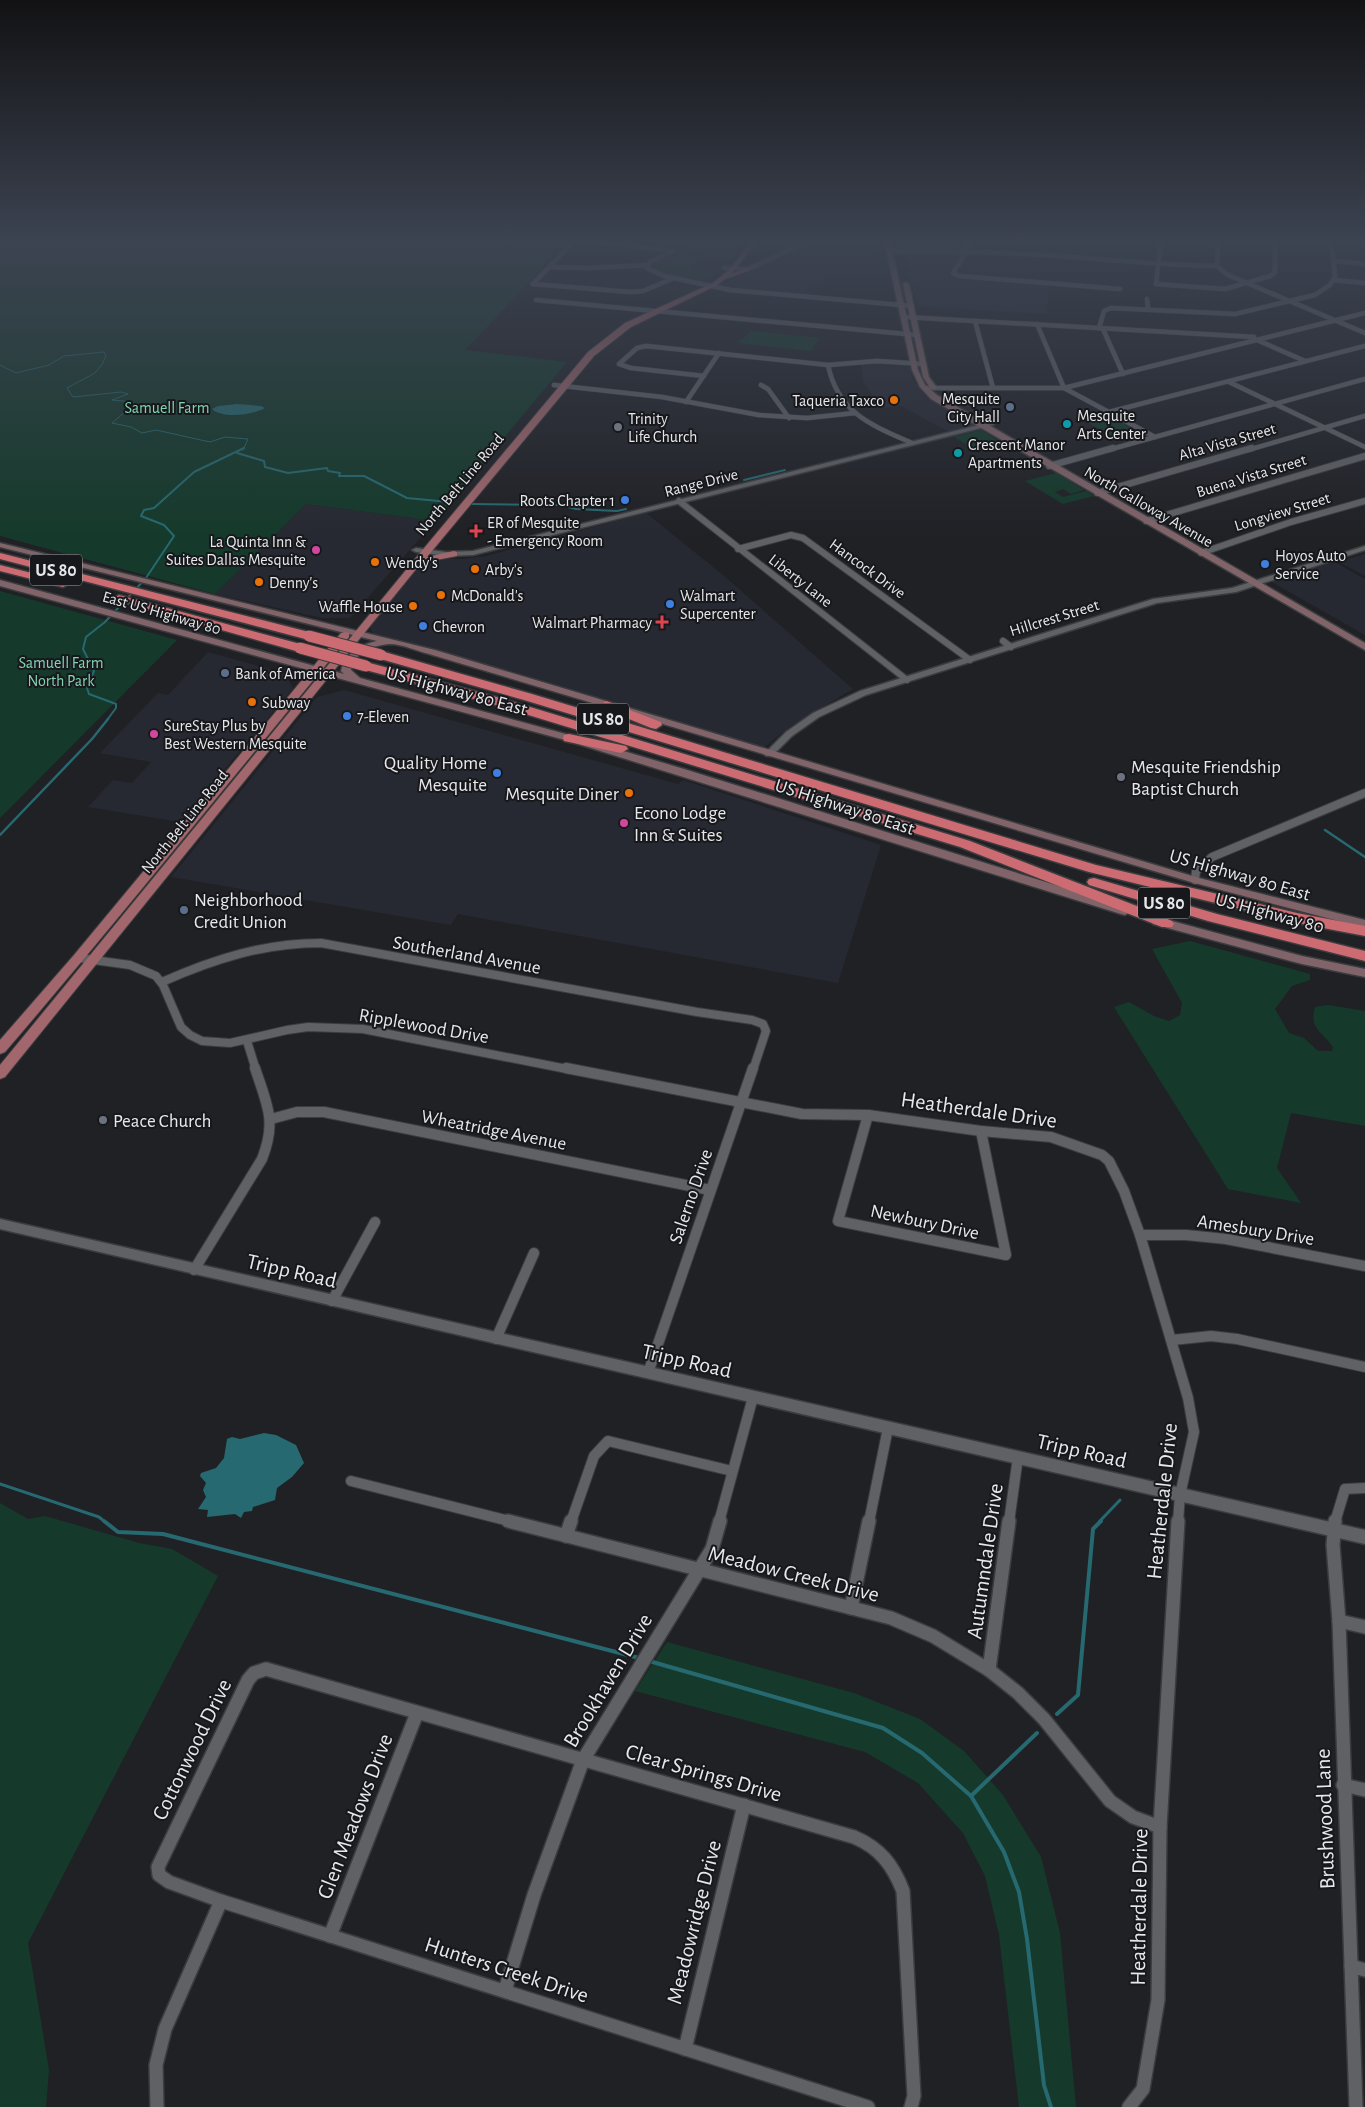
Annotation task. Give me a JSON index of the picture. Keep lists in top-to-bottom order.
{
  "streets": {
    "highway": ["US 80", "US Highway 80"],
    "main road": [
      "North Belt Line Road",
      "North Galloway Avenue",
      "East US Highway 80",
      "US Highway 80 East"
    ],
    "street": [
      "Alta Vista Street",
      "Buena Vista Street",
      "Range Drive",
      "Longview Street",
      "Hancock Drive",
      "Liberty Lane",
      "Hillcrest Street",
      "Southerland Avenue",
      "Ripplewood Drive",
      "Heatherdale Drive",
      "Wheatridge Avenue",
      "Salerno Drive",
      "Newbury Drive",
      "Amesbury Drive",
      "Tripp Road",
      "Autumndale Drive",
      "Meadow Creek Drive",
      "Brookhaven Drive",
      "Cottonwood Drive",
      "Clear Springs Drive",
      "Glen Meadows Drive",
      "Brushwood Lane",
      "Meadowridge Drive",
      "Hunters Creek Drive"
    ]
  },
  "crossings": [
    ["Alta Vista Street", "North Galloway Avenue"],
    ["Buena Vista Street", "North Galloway Avenue"],
    ["Range Drive", "North Belt Line Road"],
    ["Range Drive", "North Galloway Avenue"],
    ["Range Drive", "Liberty Lane"],
    ["North Belt Line Road", "East US Highway 80"],
    ["North Belt Line Road", "US Highway 80 East"],
    ["North Galloway Avenue", "Longview Street"],
    ["North Galloway Avenue", "Hillcrest Street"],
    ["Hancock Drive", "Liberty Lane"],
    ["Hancock Drive", "Hillcrest Street"],
    ["US 80", "East US Highway 80"],
    ["US 80", "US Highway 80"],
    ["Liberty Lane", "Hillcrest Street"],
    ["East US Highway 80", "US Highway 80 East"],
    ["Hillcrest Street", "US Highway 80 East"],
    ["Southerland Avenue", "Ripplewood Drive"],
    ["Southerland Avenue", "Salerno Drive"],
    ["Ripplewood Drive", "Heatherdale Drive"],
    ["Ripplewood Drive", "Salerno Drive"],
    ["Heatherdale Drive", "Newbury Drive"],
    ["Heatherdale Drive", "Amesbury Drive"],
    ["Heatherdale Drive", "Tripp Road"],
    ["Heatherdale Drive", "Meadow Creek Drive"],
    ["Wheatridge Avenue", "Salerno Drive"],
    ["Salerno Drive", "Tripp Road"],
    ["Tripp Road", "Autumndale Drive"],
    ["Tripp Road", "Brookhaven Drive"],
    ["Tripp Road", "Brushwood Lane"],
    ["Autumndale Drive", "Meadow Creek Drive"],
    ["Meadow Creek Drive", "Brookhaven Drive"],
    ["Brookhaven Drive", "Clear Springs Drive"],
    ["Brookhaven Drive", "Hunters Creek Drive"],
    ["Cottonwood Drive", "Clear Springs Drive"],
    ["Cottonwood Drive", "Hunters Creek Drive"],
    ["Clear Springs Drive", "Glen Meadows Drive"],
    ["Clear Springs Drive", "Meadowridge Drive"],
    ["Glen Meadows Drive", "Hunters Creek Drive"],
    ["Meadowridge Drive", "Hunters Creek Drive"]
  ],
  "parks": ["Samuell Farm", "Samuell Farm North Park"],
  "places": {
    "other": [
      "Taqueria Taxco",
      "Mesquite City Hall",
      "Mesquite Arts Center",
      "Trinity Life Church",
      "Crescent Manor Apartments",
      "Roots Chapter 1",
      "La Quinta Inn & Suites Dallas Mesquite",
      "Wendy's",
      "Hoyos Auto Service",
      "Arby's",
      "Denny's",
      "McDonald's",
      "Walmart Supercenter",
      "Waffle House",
      "Chevron",
      "Bank of America",
      "Subway",
      "7-Eleven",
      "SureStay Plus by Best Western Mesquite",
      "Quality Home Mesquite",
      "Mesquite Friendship Baptist Church",
      "Mesquite Diner",
      "Econo Lodge Inn & Suites",
      "Neighborhood Credit Union",
      "Peace Church"
    ],
    "health": ["ER of Mesquite - Emergency Room", "Walmart Pharmacy"]
  }
}
